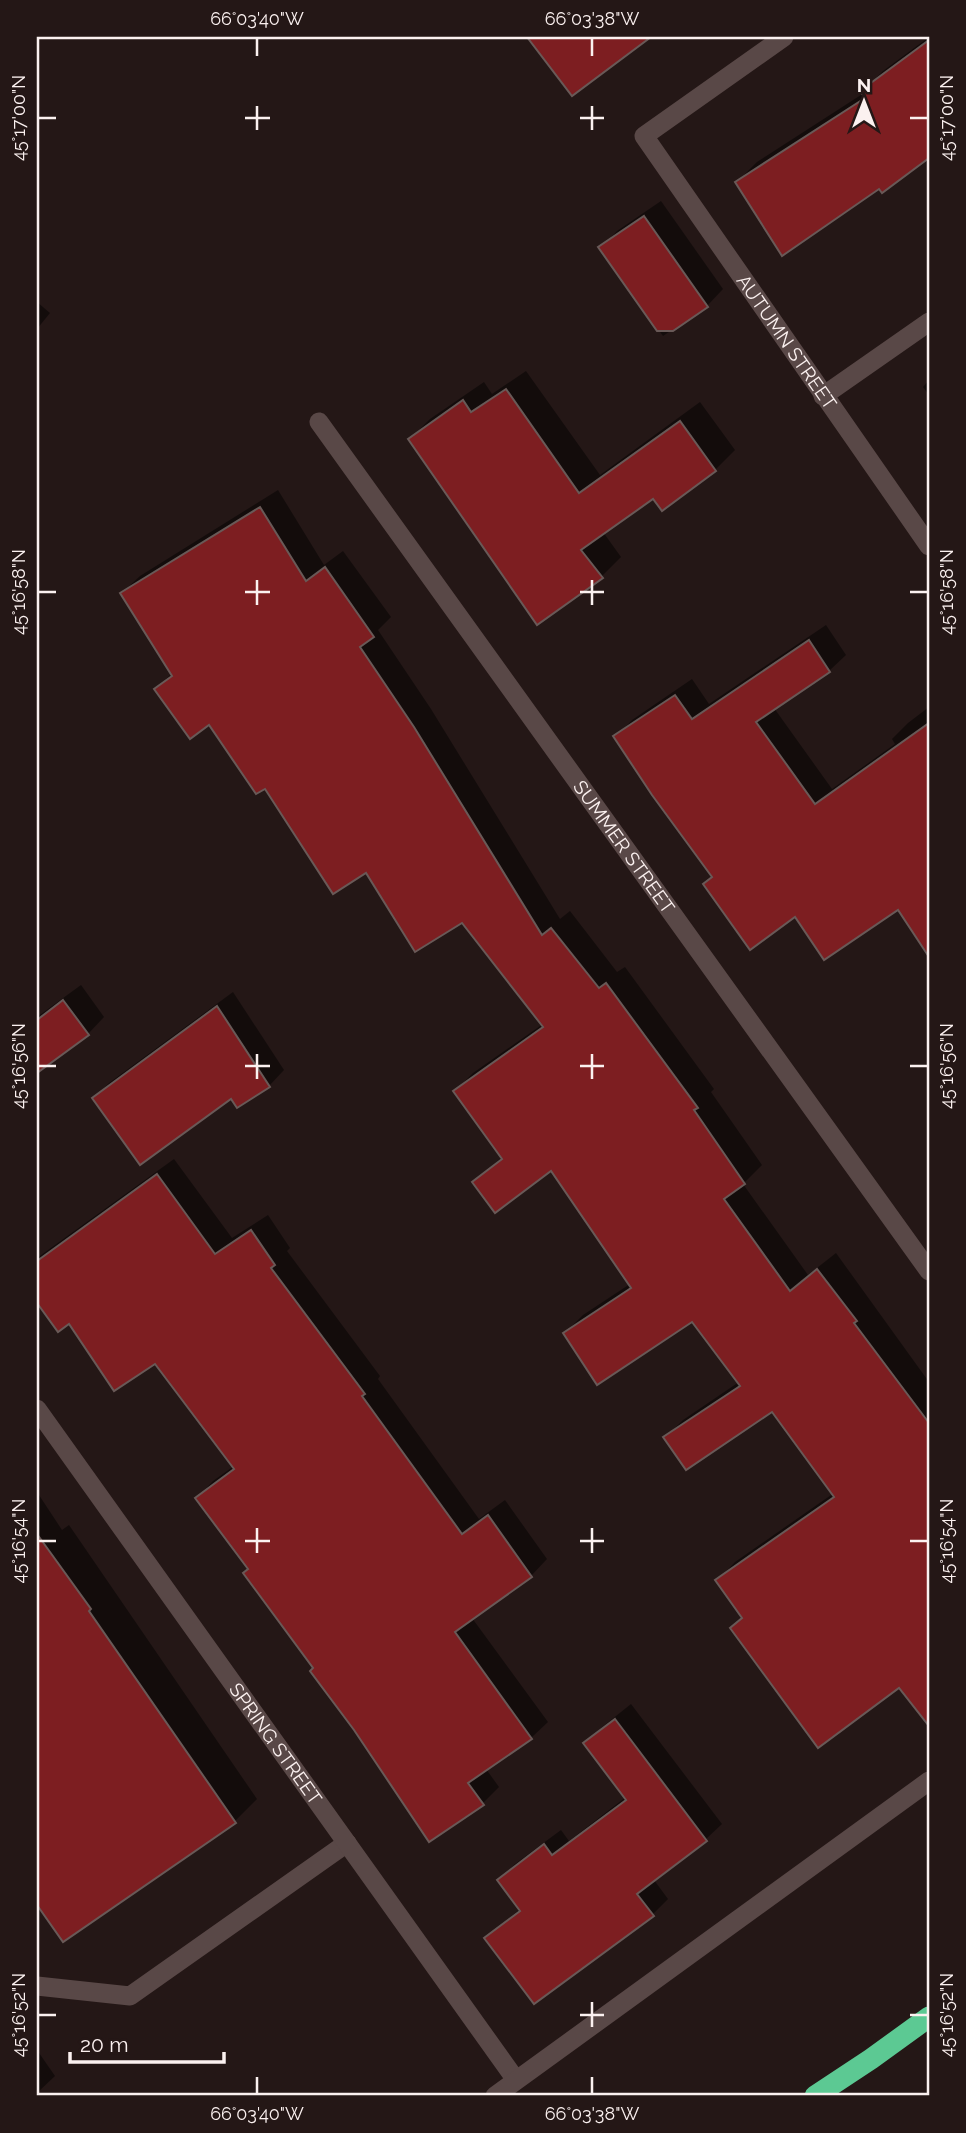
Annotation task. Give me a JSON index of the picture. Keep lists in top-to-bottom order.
{
  "streets": {
    "street": ["AUTUMN STREET", "SUMMER STREET", "SPRING STREET"]
  },
  "scale_bar": "20 m",
  "north": "top",
  "coordinates": [
    "66°03'40\"W",
    "66°03'38\"W",
    "45°17'00\"N",
    "45°16'58\"N",
    "45°16'56\"N",
    "45°16'54\"N",
    "45°16'52\"N"
  ]
}
